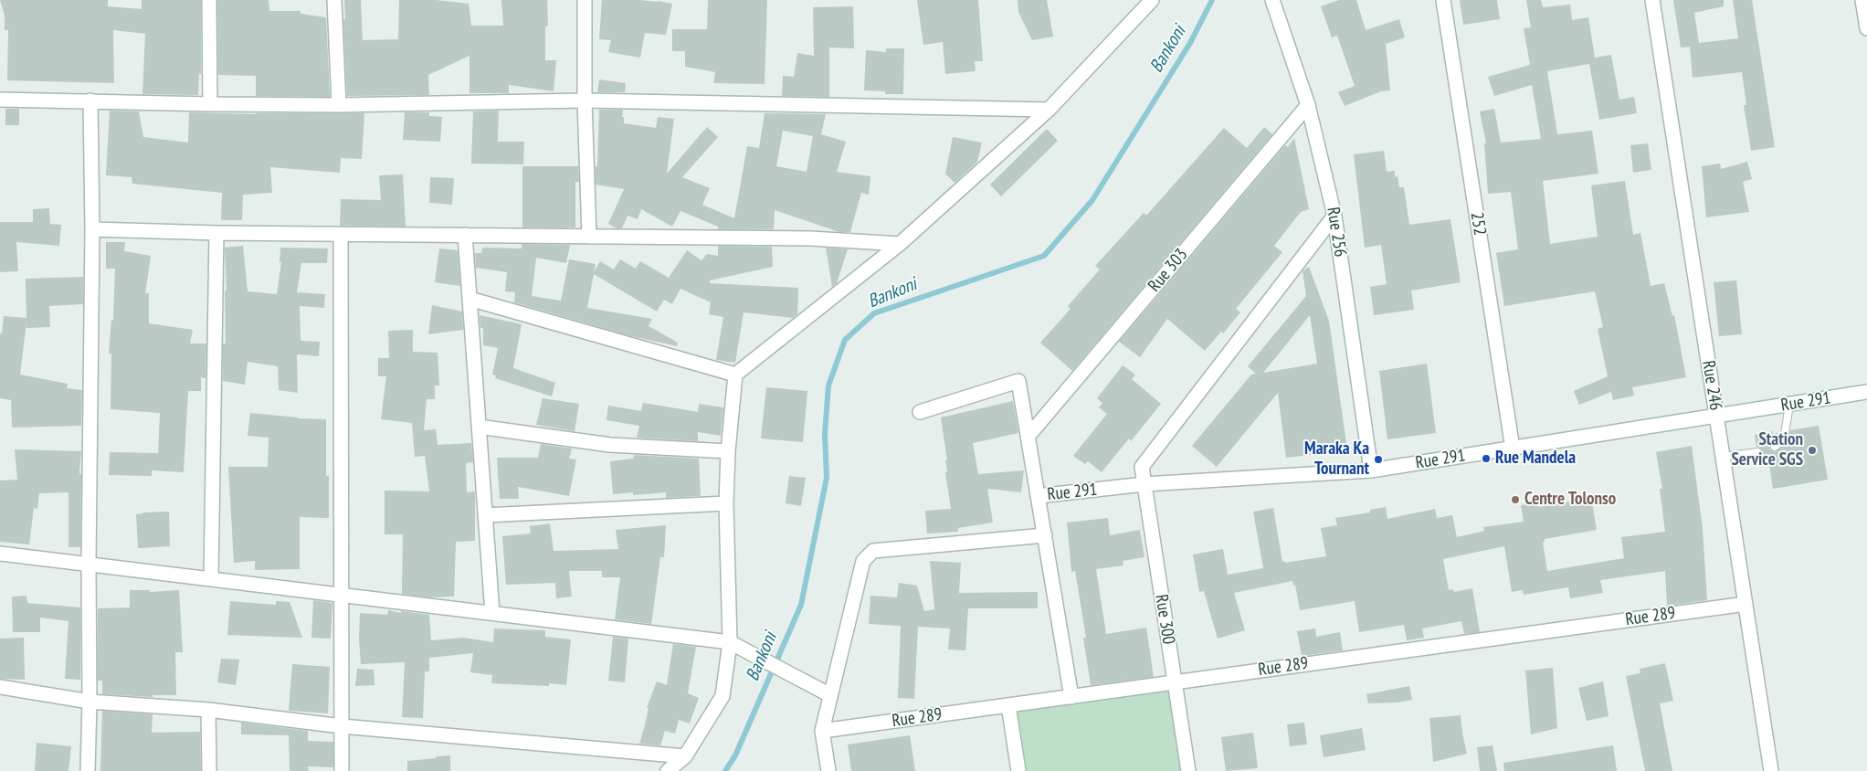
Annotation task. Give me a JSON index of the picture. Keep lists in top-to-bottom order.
{
  "streets": {
    "street": [
      "252",
      "Rue 256",
      "Rue 303",
      "Rue 246",
      "Rue 291",
      "Rue 289",
      "Rue 300"
    ]
  },
  "crossings": [
    ["252", "Rue 291"],
    ["Rue 256", "Rue 303"],
    ["Rue 256", "Rue 291"],
    ["Rue 256", "Rue 300"],
    ["Rue 246", "Rue 291"],
    ["Rue 246", "Rue 289"],
    ["Rue 291", "Rue 300"],
    ["Rue 289", "Rue 300"]
  ],
  "water": ["Bankoni"],
  "places": [
    "Station Service SGS",
    "Rue Mandela",
    "Maraka Ka Tournant",
    "Centre Tolonso"
  ]
}
